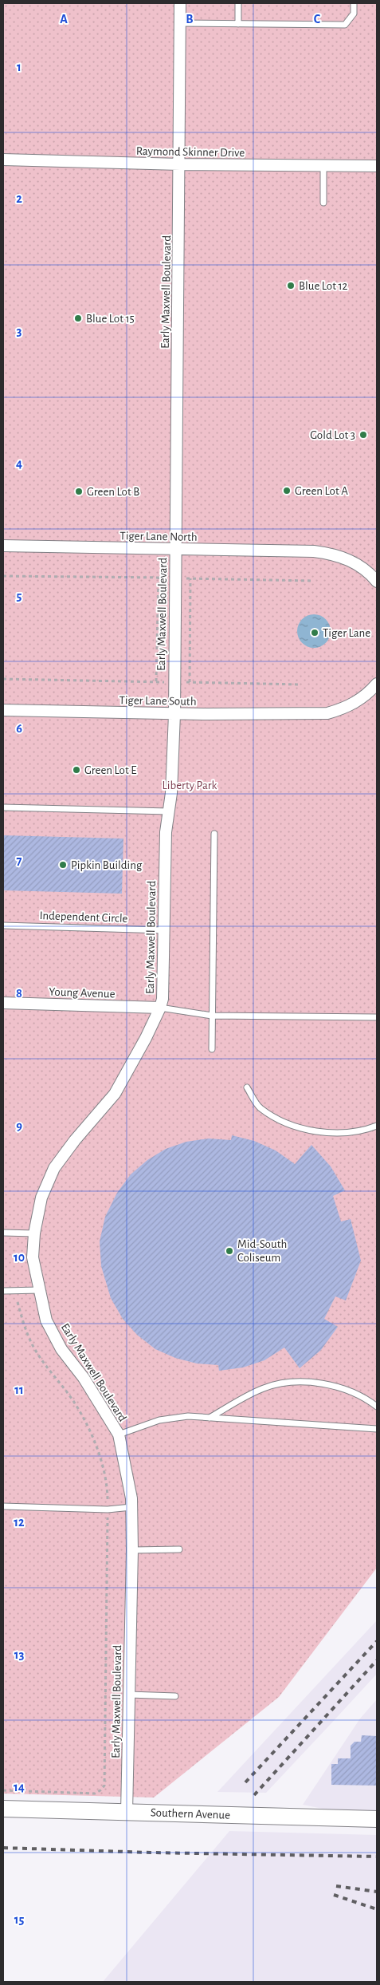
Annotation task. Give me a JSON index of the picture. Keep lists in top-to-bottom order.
{
  "streets": {
    "main road": ["Southern Avenue"],
    "street": [
      "Raymond Skinner Drive",
      "Early Maxwell Boulevard",
      "Tiger Lane North",
      "Tiger Lane South",
      "Young Avenue"
    ],
    "lane": ["Independent Circle"]
  },
  "crossings": [
    ["Raymond Skinner Drive", "Early Maxwell Boulevard"],
    ["Early Maxwell Boulevard", "Tiger Lane North"],
    ["Early Maxwell Boulevard", "Tiger Lane South"],
    ["Early Maxwell Boulevard", "Independent Circle"],
    ["Early Maxwell Boulevard", "Young Avenue"],
    ["Early Maxwell Boulevard", "Southern Avenue"]
  ],
  "parks": ["Liberty Park"],
  "places": [
    "Blue Lot 12",
    "Blue Lot 15",
    "Gold Lot 3",
    "Green Lot A",
    "Green Lot B",
    "Tiger Lane",
    "Green Lot E",
    "Pipkin Building",
    "Mid-South Coliseum"
  ],
  "grid": {
    "columns": ["A", "B", "C"],
    "rows": [
      "1",
      "2",
      "3",
      "4",
      "5",
      "6",
      "7",
      "8",
      "9",
      "10",
      "11",
      "12",
      "13",
      "14",
      "15"
    ]
  }
}
